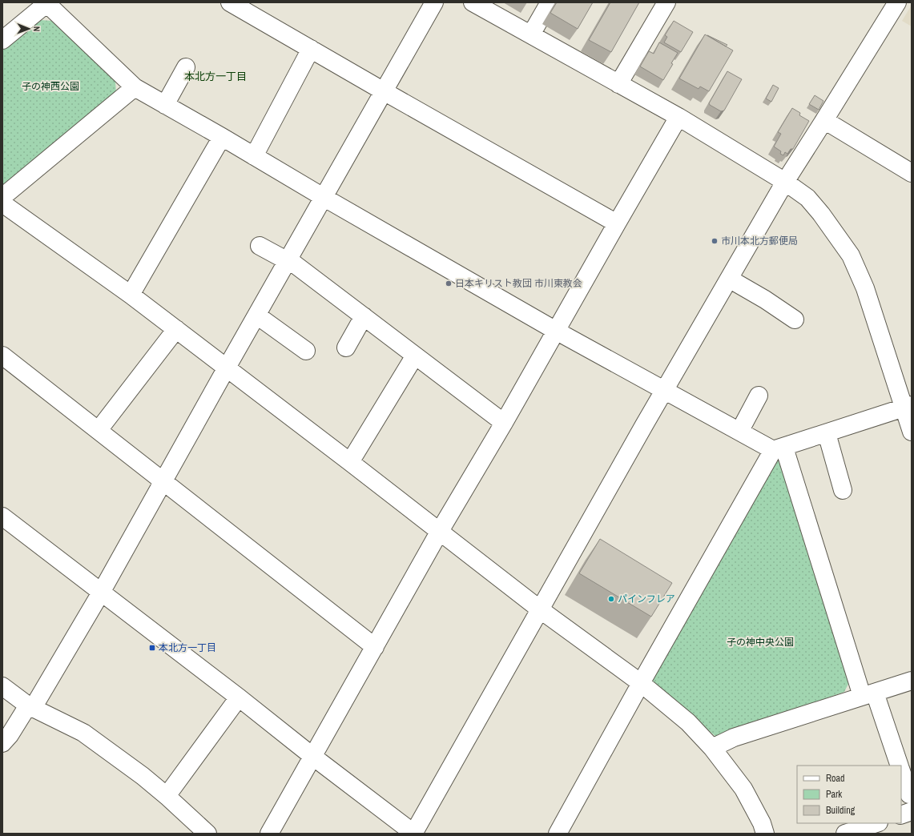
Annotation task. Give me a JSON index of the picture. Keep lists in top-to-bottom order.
{
  "districts": ["本北方一丁目"],
  "parks": ["子の神西公園", "子の神中央公園"],
  "places": {
    "other": ["市川本北方郵便局", "日本キリスト教団 市川東教会", "パインフレア"],
    "transit": ["本北方一丁目"]
  },
  "legend": ["Road", "Park", "Building"],
  "north": "right"
}
